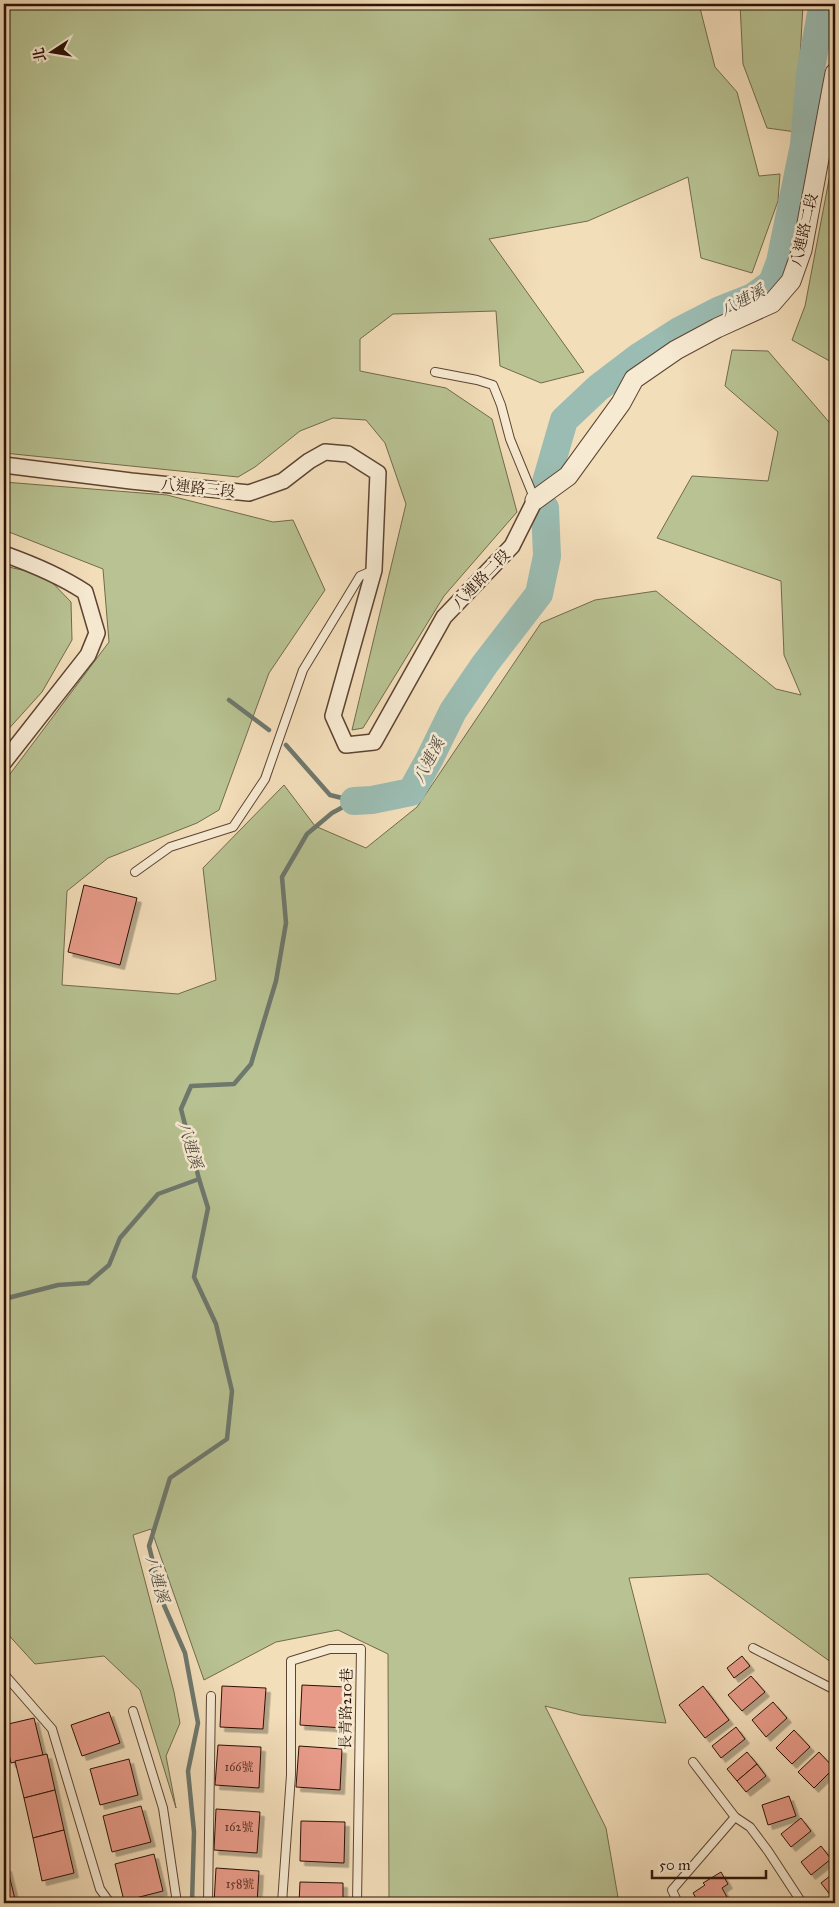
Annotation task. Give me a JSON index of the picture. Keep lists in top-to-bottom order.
{
  "streets": {
    "street": ["八連路二段", "八連路三段"],
    "lane": ["長青路210巷"]
  },
  "crossings": [
    ["八連路二段", "八連路三段"]
  ],
  "water": ["八連溪"],
  "house_numbers": ["166號", "162號", "158號"],
  "scale_bar": "50 m",
  "north": "left"
}
